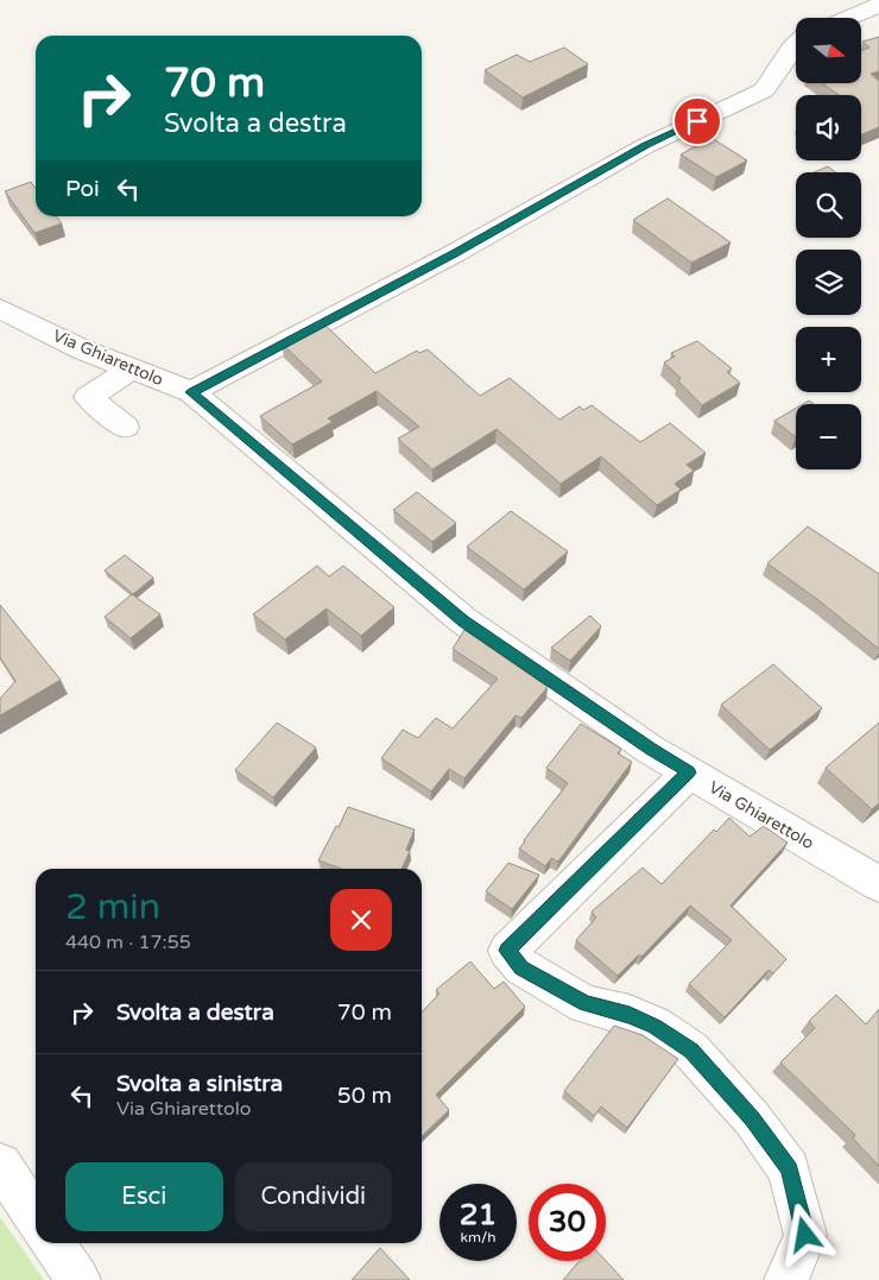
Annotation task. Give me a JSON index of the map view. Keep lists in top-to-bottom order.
{
  "streets": {
    "street": ["Via Ghiarettolo"]
  },
  "north": "right",
  "page": {
    "map_buttons": ["+", "−"],
    "turn": ["70 m", "Svolta a destra"],
    "then": "Poi",
    "heading": ["2 min", "440 m · 17:55"],
    "list": [
      {
        "name": "Svolta a destra",
        "value": "70 m"
      },
      {
        "name": "Svolta a sinistra",
        "note": "Via Ghiarettolo",
        "value": "50 m"
      }
    ],
    "buttons": ["Esci", "Condividi"],
    "speed": "21 km/h",
    "limit": "30"
  }
}
